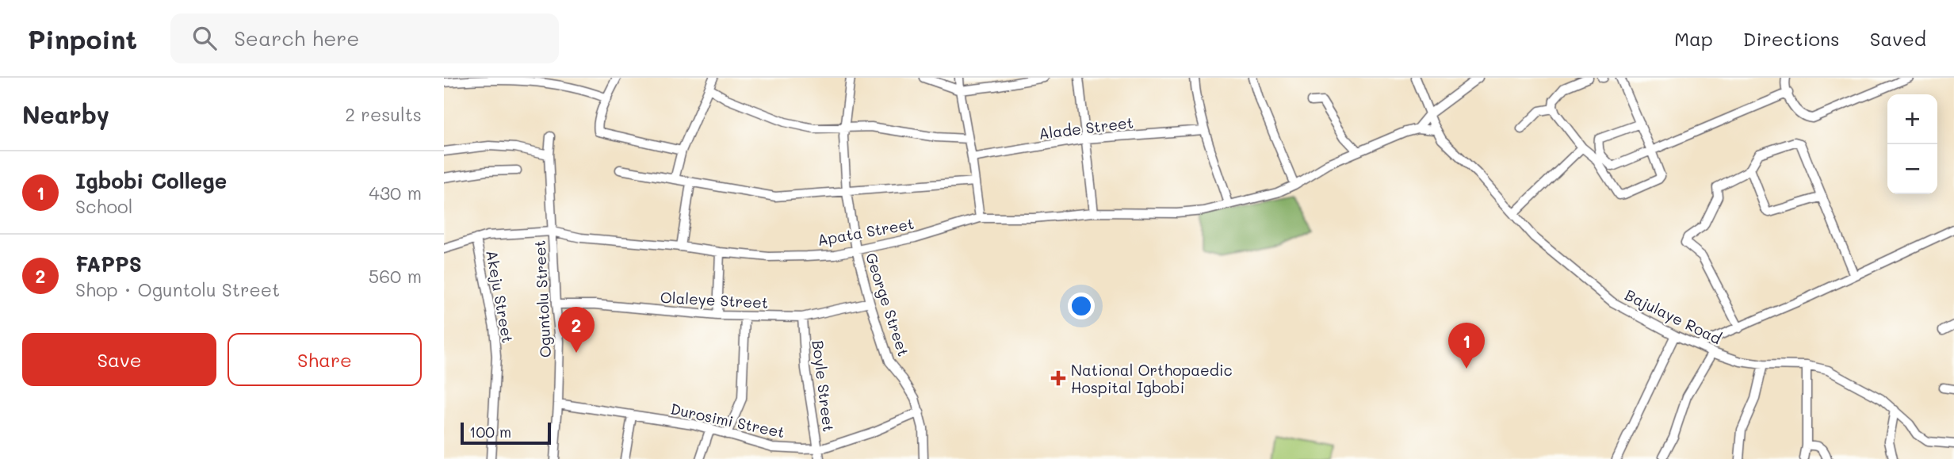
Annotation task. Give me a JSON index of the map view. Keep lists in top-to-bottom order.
{
  "streets": {
    "street": [
      "Alade Street",
      "Apata Street",
      "Akeju Street",
      "Oguntolu Street",
      "Olaleye Street",
      "George Street",
      "Bajulaye Road",
      "Boyle Street",
      "Durosimi Street"
    ]
  },
  "crossings": [
    ["Apata Street", "Akeju Street"],
    ["Apata Street", "Oguntolu Street"],
    ["Apata Street", "George Street"],
    ["Oguntolu Street", "Olaleye Street"],
    ["Oguntolu Street", "Durosimi Street"],
    ["Olaleye Street", "George Street"],
    ["Olaleye Street", "Boyle Street"],
    ["George Street", "Durosimi Street"],
    ["Boyle Street", "Durosimi Street"]
  ],
  "places": {
    "health": ["National Orthopaedic Hospital Igbobi"]
  },
  "scale_bar": "100 m",
  "page": {
    "header": "Pinpoint",
    "search": "Search here",
    "nav": ["Map", "Directions", "Saved"],
    "heading": ["Nearby", "2 results"],
    "map_buttons": ["+", "−"],
    "list": [
      {
        "mark": "1",
        "name": "Igbobi College",
        "note": "School",
        "value": "430 m"
      },
      {
        "mark": "2",
        "name": "FAPPS",
        "note": "Shop · Oguntolu Street",
        "value": "560 m"
      }
    ],
    "pins": ["2", "1"],
    "buttons": ["Save", "Share"],
    "scale": "100 m"
  }
}
